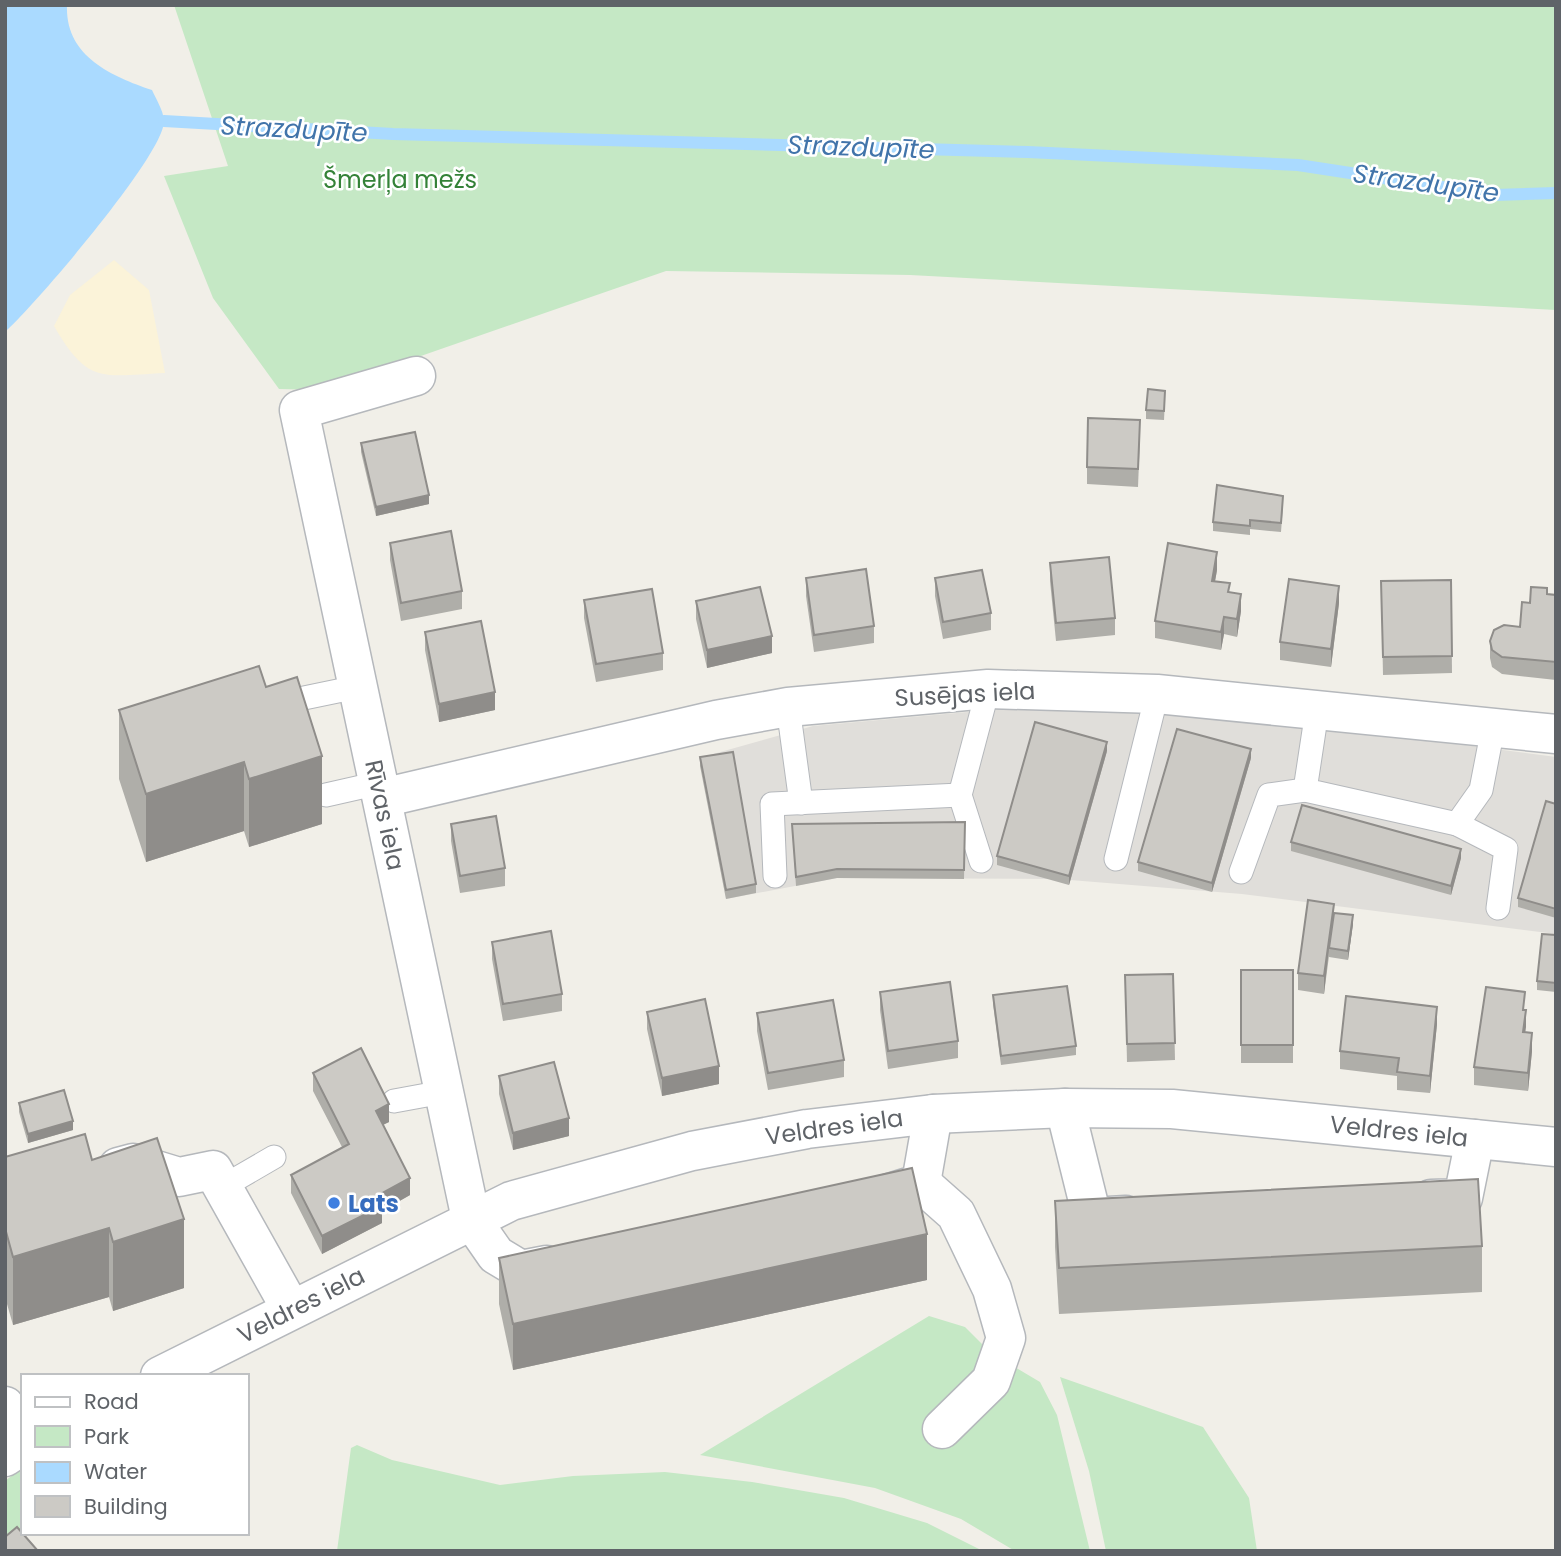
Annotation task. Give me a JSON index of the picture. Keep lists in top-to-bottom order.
{
  "streets": {
    "street": ["Susējas iela", "Rīvas iela", "Veldres iela"]
  },
  "crossings": [
    ["Susējas iela", "Rīvas iela"],
    ["Rīvas iela", "Veldres iela"]
  ],
  "water": ["Strazdupīte"],
  "parks": ["Šmerļa mežs"],
  "places": ["Lats"],
  "legend": [
    "Road",
    "Park",
    "Water",
    "Building"
  ]
}
